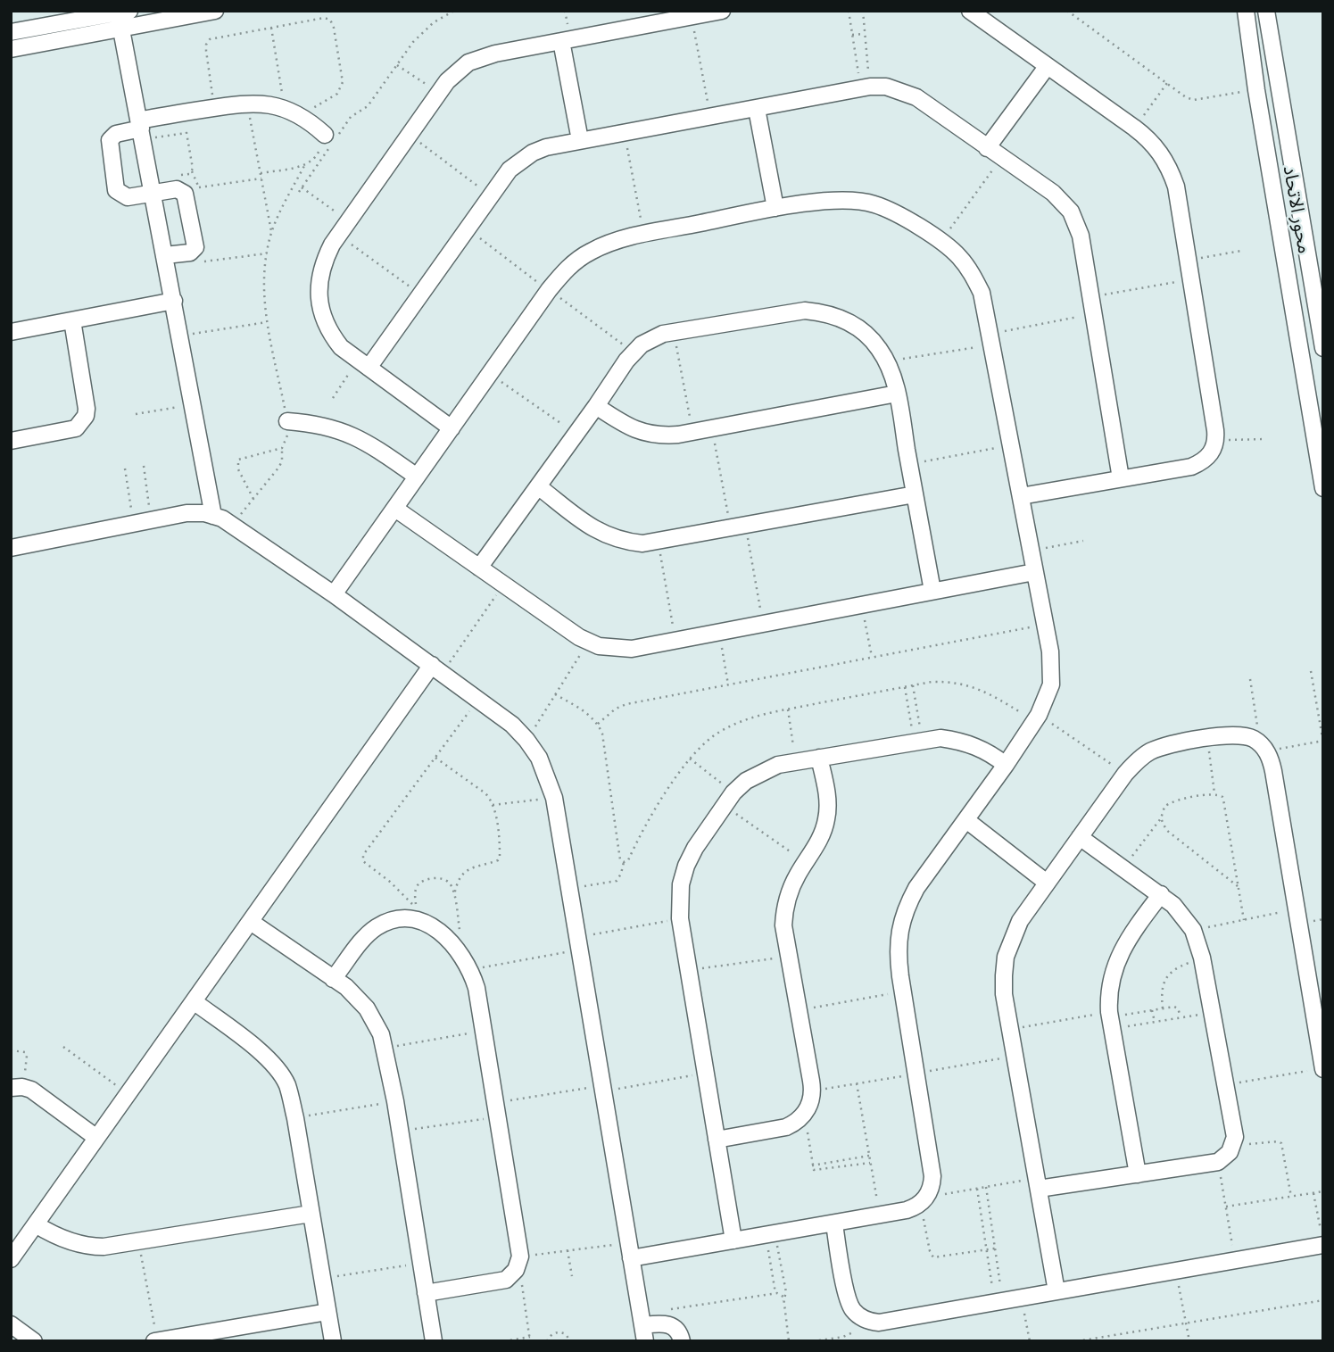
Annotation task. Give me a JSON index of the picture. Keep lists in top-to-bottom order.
{
  "streets": {
    "street": ["محور الاتحاد"]
  }
}
